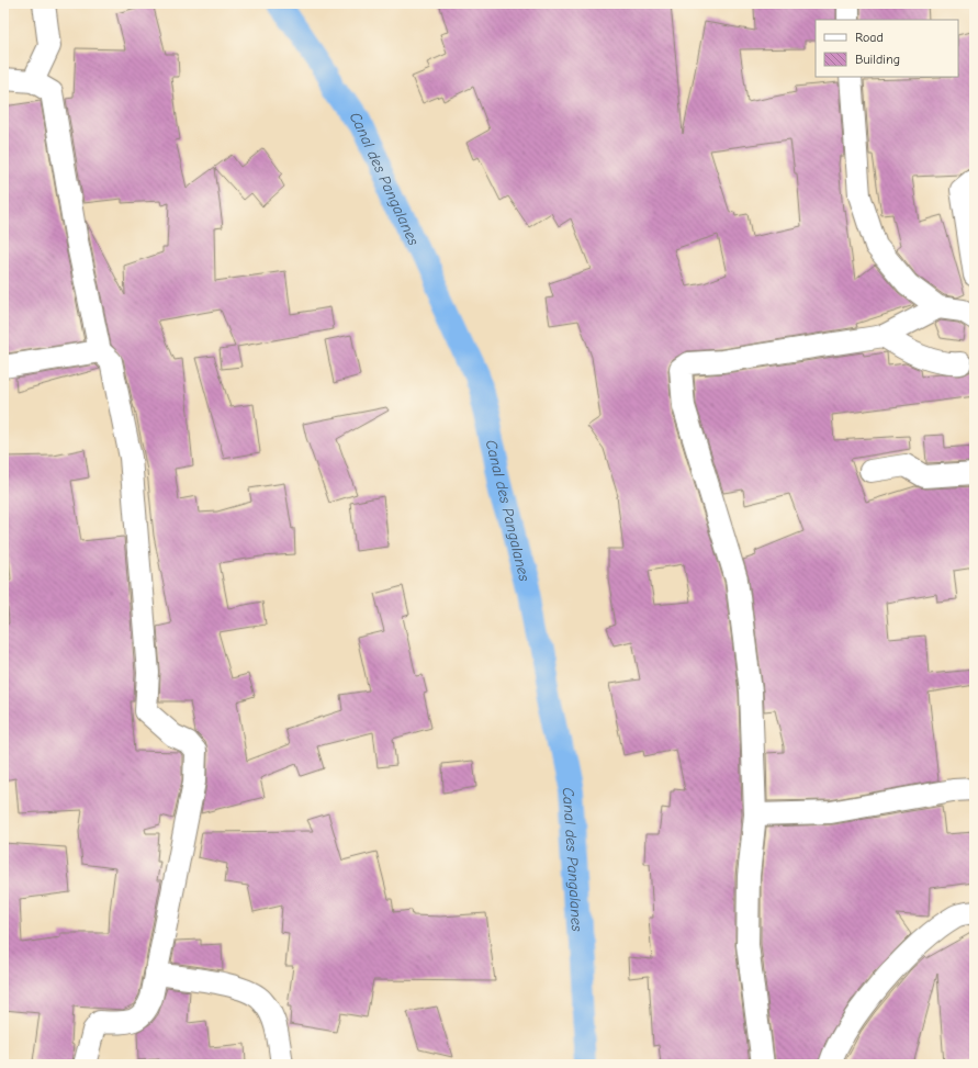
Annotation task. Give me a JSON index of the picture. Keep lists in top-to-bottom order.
{
  "water": ["Canal des Pangalanes"],
  "legend": ["Road", "Building"]
}
